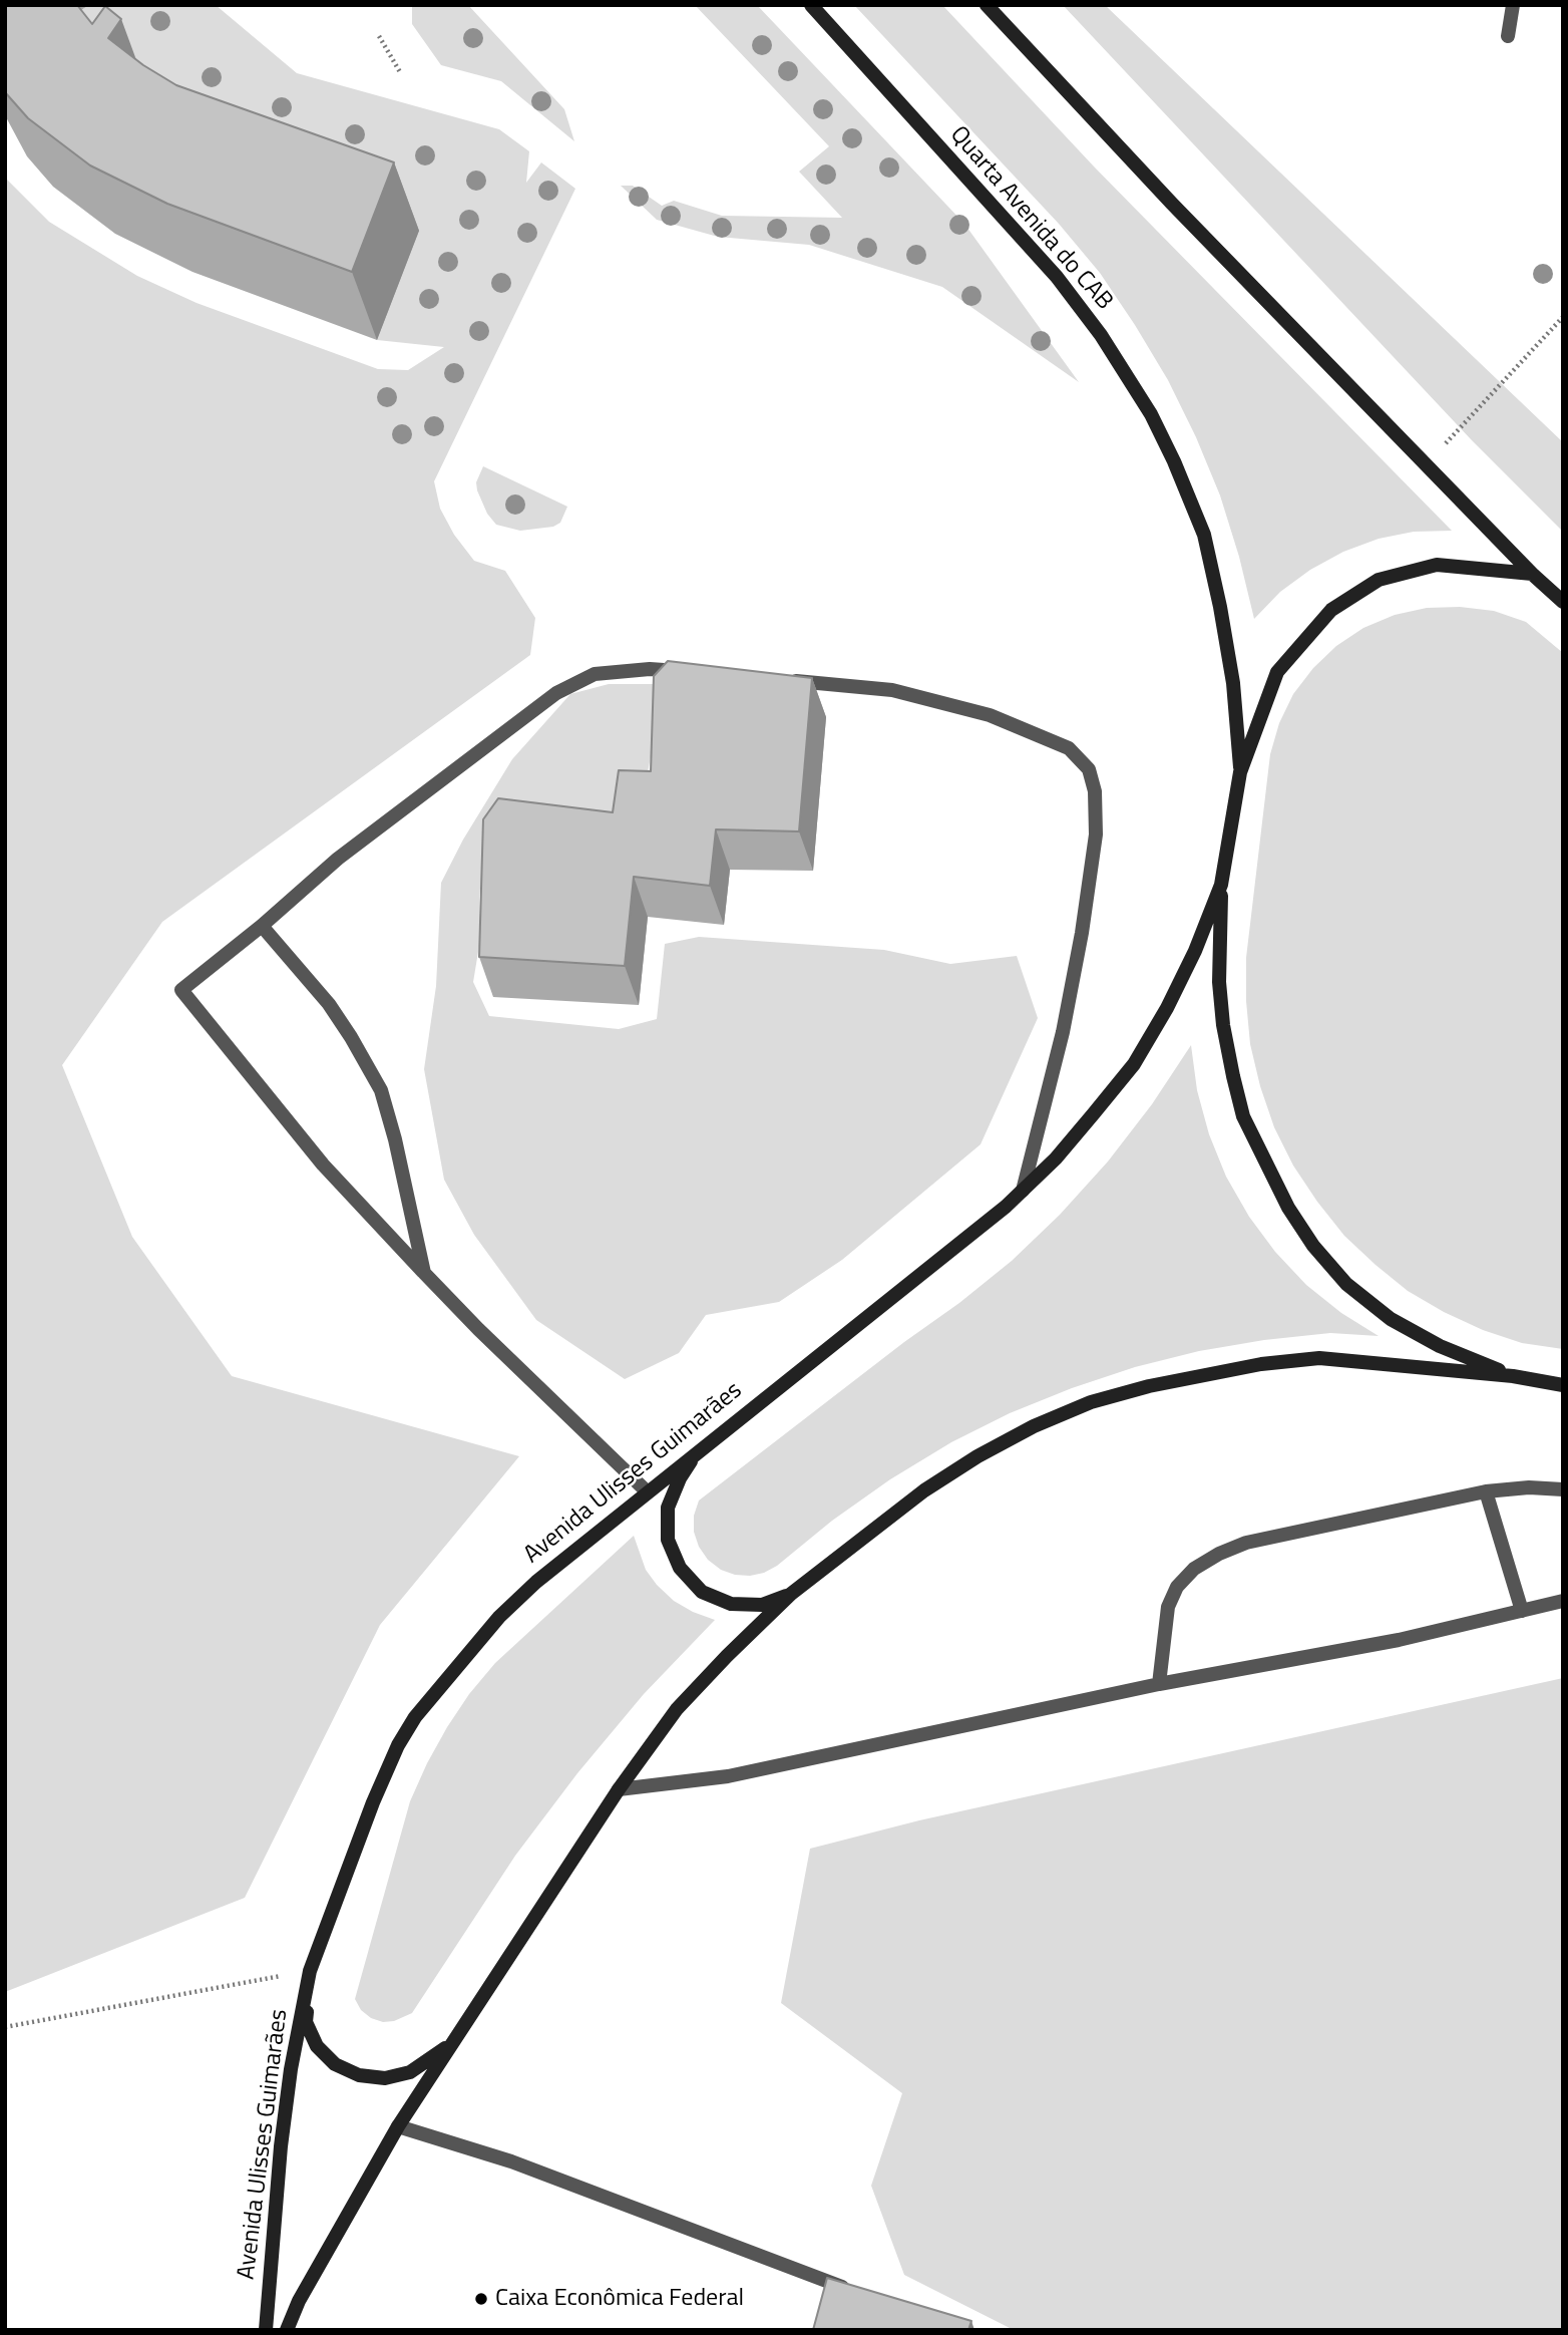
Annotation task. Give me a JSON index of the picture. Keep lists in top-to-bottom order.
{
  "streets": {
    "main road": ["Quarta Avenida do CAB", "Avenida Ulisses Guimarães"]
  },
  "crossings": [
    ["Quarta Avenida do CAB", "Avenida Ulisses Guimarães"]
  ],
  "places": ["Caixa Econômica Federal"]
}
